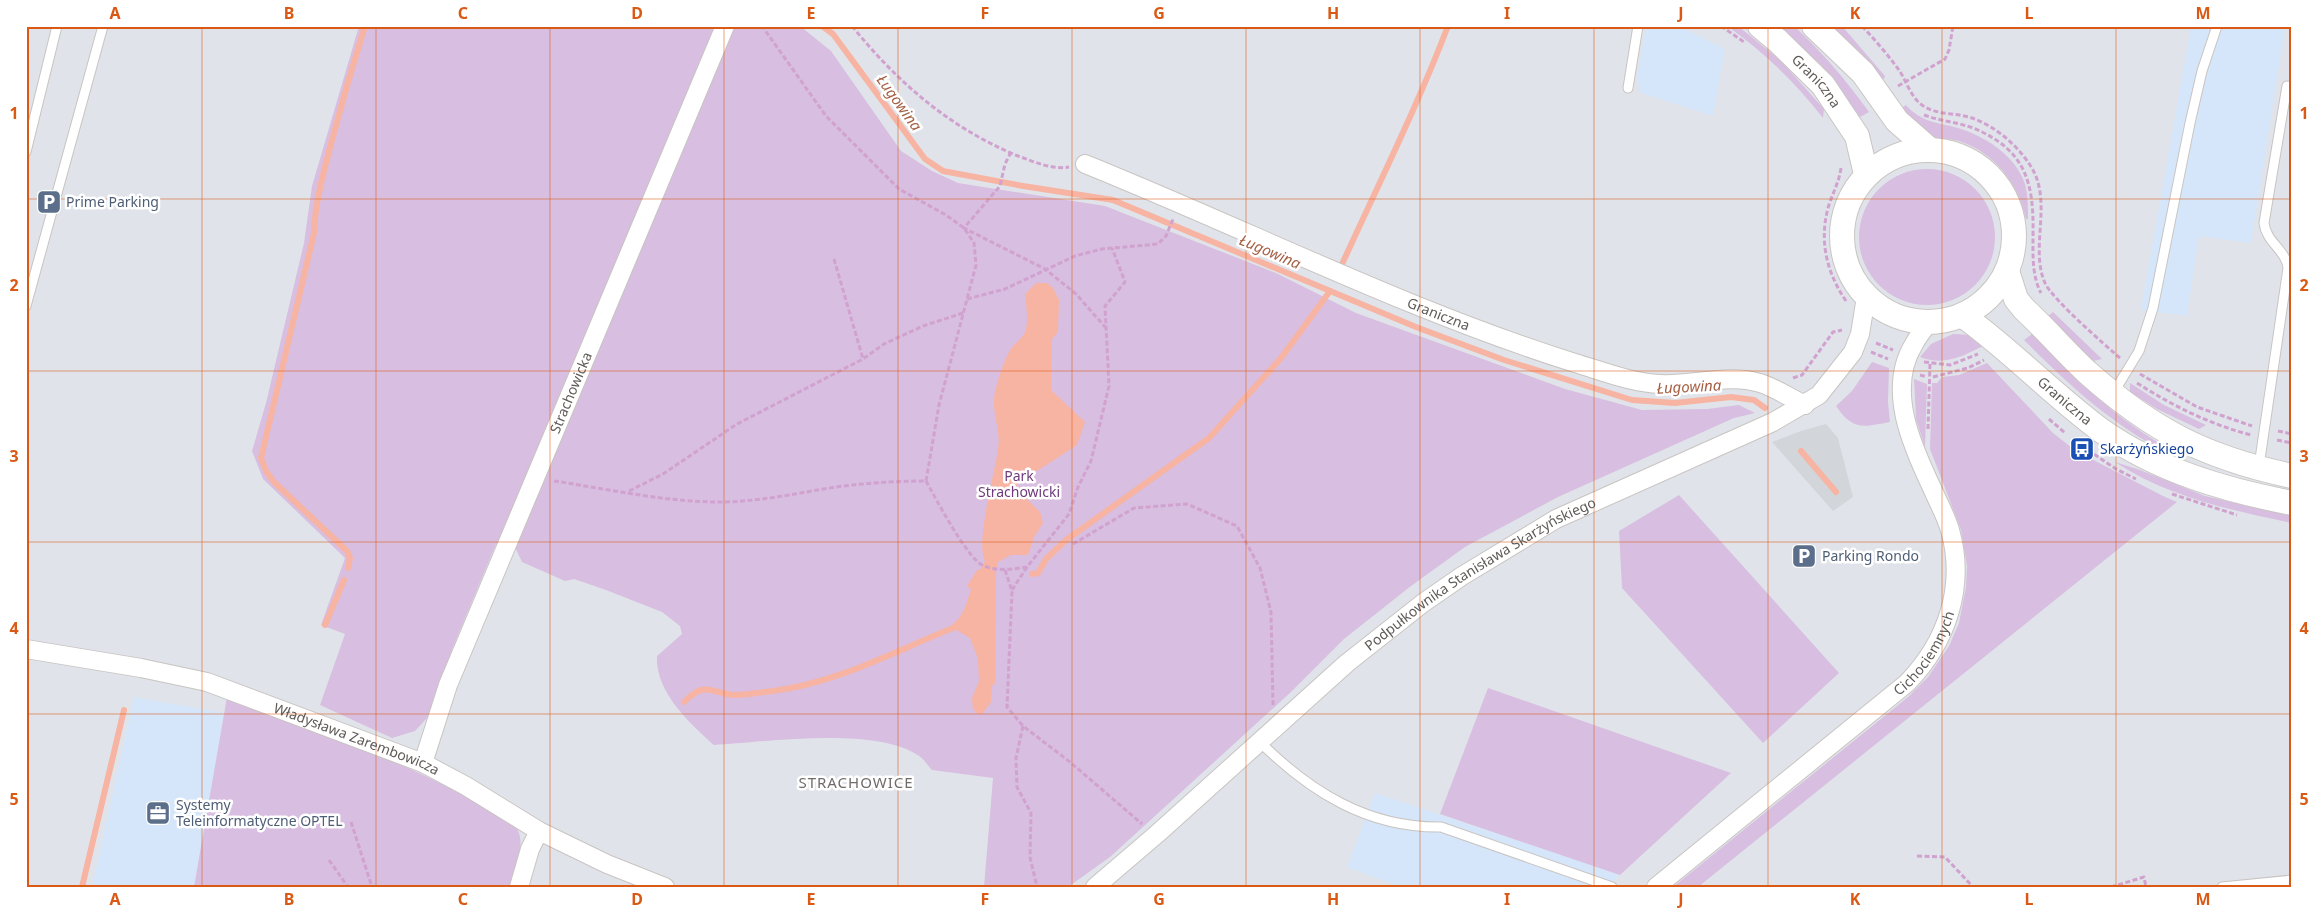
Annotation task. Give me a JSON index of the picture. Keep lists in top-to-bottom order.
{
  "streets": {
    "main road": ["Graniczna"],
    "street": [
      "Strachowicka",
      "Podpułkownika Stanisława Skarżyńskiego",
      "Cichociemnych",
      "Władysława Zarembowicza"
    ]
  },
  "crossings": [
    ["Graniczna", "Podpułkownika Stanisława Skarżyńskiego"],
    ["Graniczna", "Cichociemnych"],
    ["Strachowicka", "Władysława Zarembowicza"],
    ["Podpułkownika Stanisława Skarżyńskiego", "Cichociemnych"]
  ],
  "districts": ["STRACHOWICE"],
  "water": ["Ługowina"],
  "parks": ["Park Strachowicki"],
  "places": {
    "parking": ["Prime Parking", "Parking Rondo"],
    "bus stop": ["Skarżyńskiego"],
    "office": ["Systemy Teleinformatyczne OPTEL"]
  },
  "grid": {
    "columns": [
      "A",
      "B",
      "C",
      "D",
      "E",
      "F",
      "G",
      "H",
      "I",
      "J",
      "K",
      "L",
      "M"
    ],
    "rows": [
      "1",
      "2",
      "3",
      "4",
      "5"
    ]
  }
}
